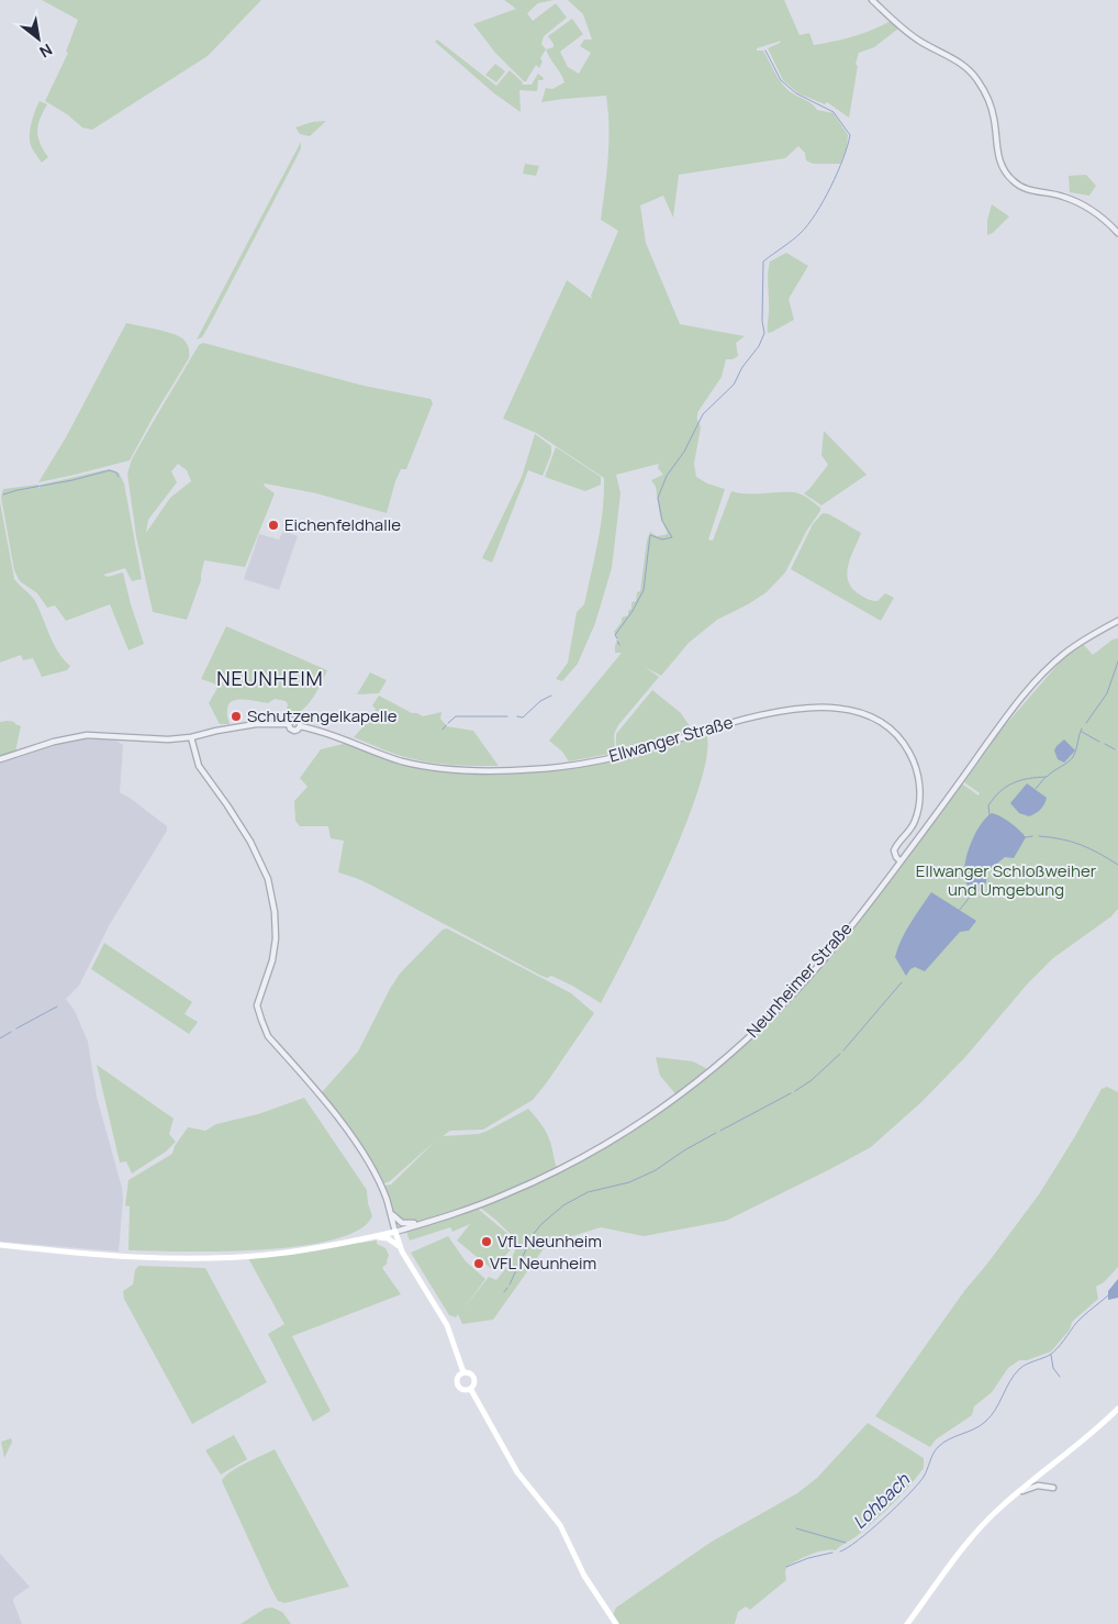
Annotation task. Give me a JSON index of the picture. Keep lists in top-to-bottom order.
{
  "streets": {
    "street": ["Ellwanger Straße", "Neunheimer Straße"]
  },
  "crossings": [
    ["Ellwanger Straße", "Neunheimer Straße"]
  ],
  "districts": ["NEUNHEIM"],
  "water": ["Lohbach"],
  "parks": ["Ellwanger Schloßweiher und Umgebung"],
  "places": [
    "Eichenfeldhalle",
    "Schutzengelkapelle",
    "VfL Neunheim",
    "VFL Neunheim"
  ],
  "north": "bottom right"
}
